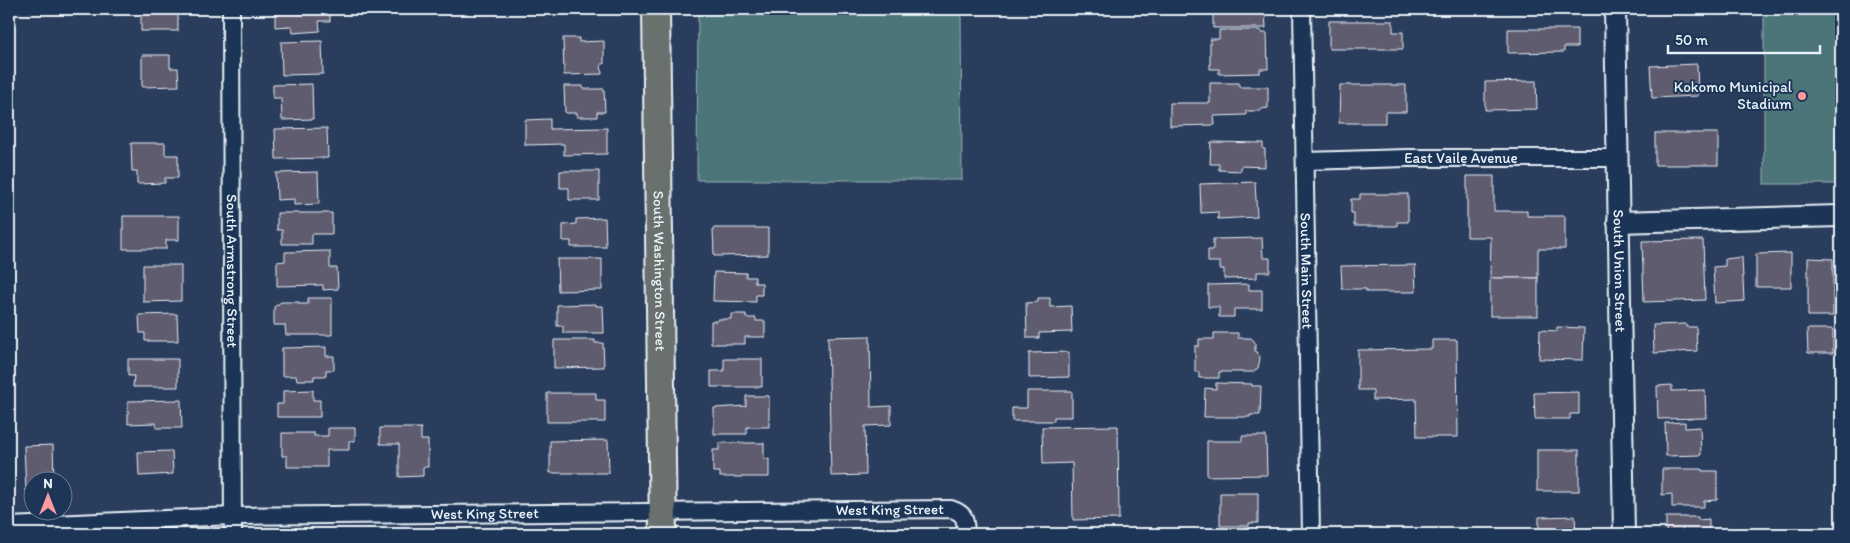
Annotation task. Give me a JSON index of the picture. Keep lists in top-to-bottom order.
{
  "streets": {
    "main road": ["South Washington Street"],
    "street": [
      "East Vaile Avenue",
      "South Armstrong Street",
      "South Main Street",
      "South Union Street",
      "West King Street"
    ]
  },
  "crossings": [
    ["East Vaile Avenue", "South Main Street"],
    ["East Vaile Avenue", "South Union Street"],
    ["South Armstrong Street", "West King Street"],
    ["South Washington Street", "West King Street"]
  ],
  "places": ["Kokomo Municipal Stadium"],
  "scale_bar": "50 m",
  "north": "top"
}
